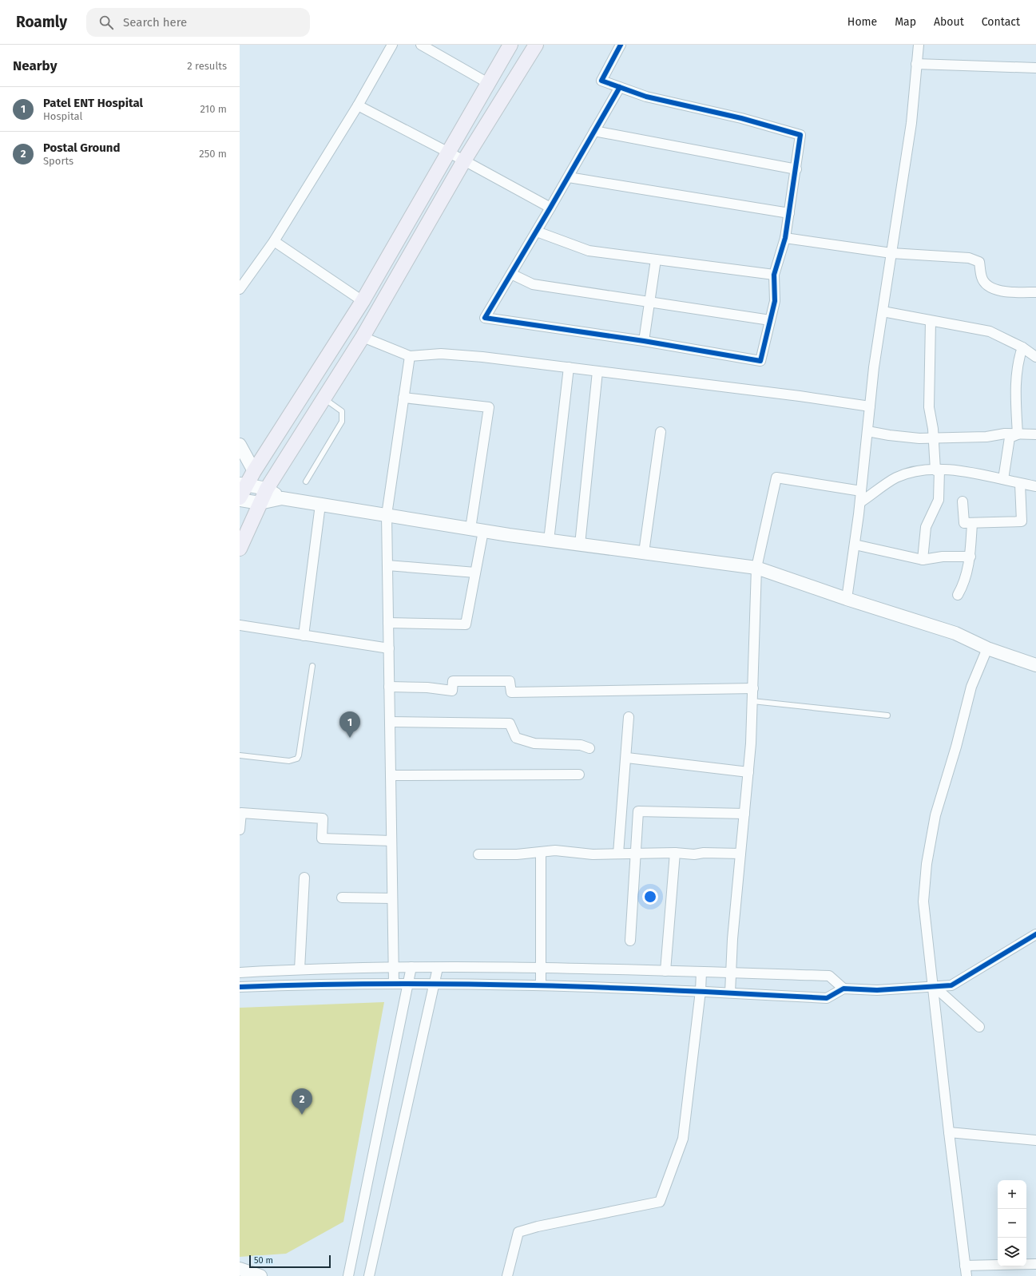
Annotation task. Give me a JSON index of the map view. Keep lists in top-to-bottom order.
{
  "scale_bar": "50 m",
  "page": {
    "header": "Roamly",
    "search": "Search here",
    "nav": [
      "Home",
      "Map",
      "About",
      "Contact"
    ],
    "heading": ["Nearby", "2 results"],
    "list": [
      {
        "mark": "1",
        "name": "Patel ENT Hospital",
        "note": "Hospital",
        "value": "210 m"
      },
      {
        "mark": "2",
        "name": "Postal Ground",
        "note": "Sports",
        "value": "250 m"
      }
    ],
    "pins": ["1", "2"],
    "map_buttons": ["+", "−"],
    "scale": "50 m"
  }
}
